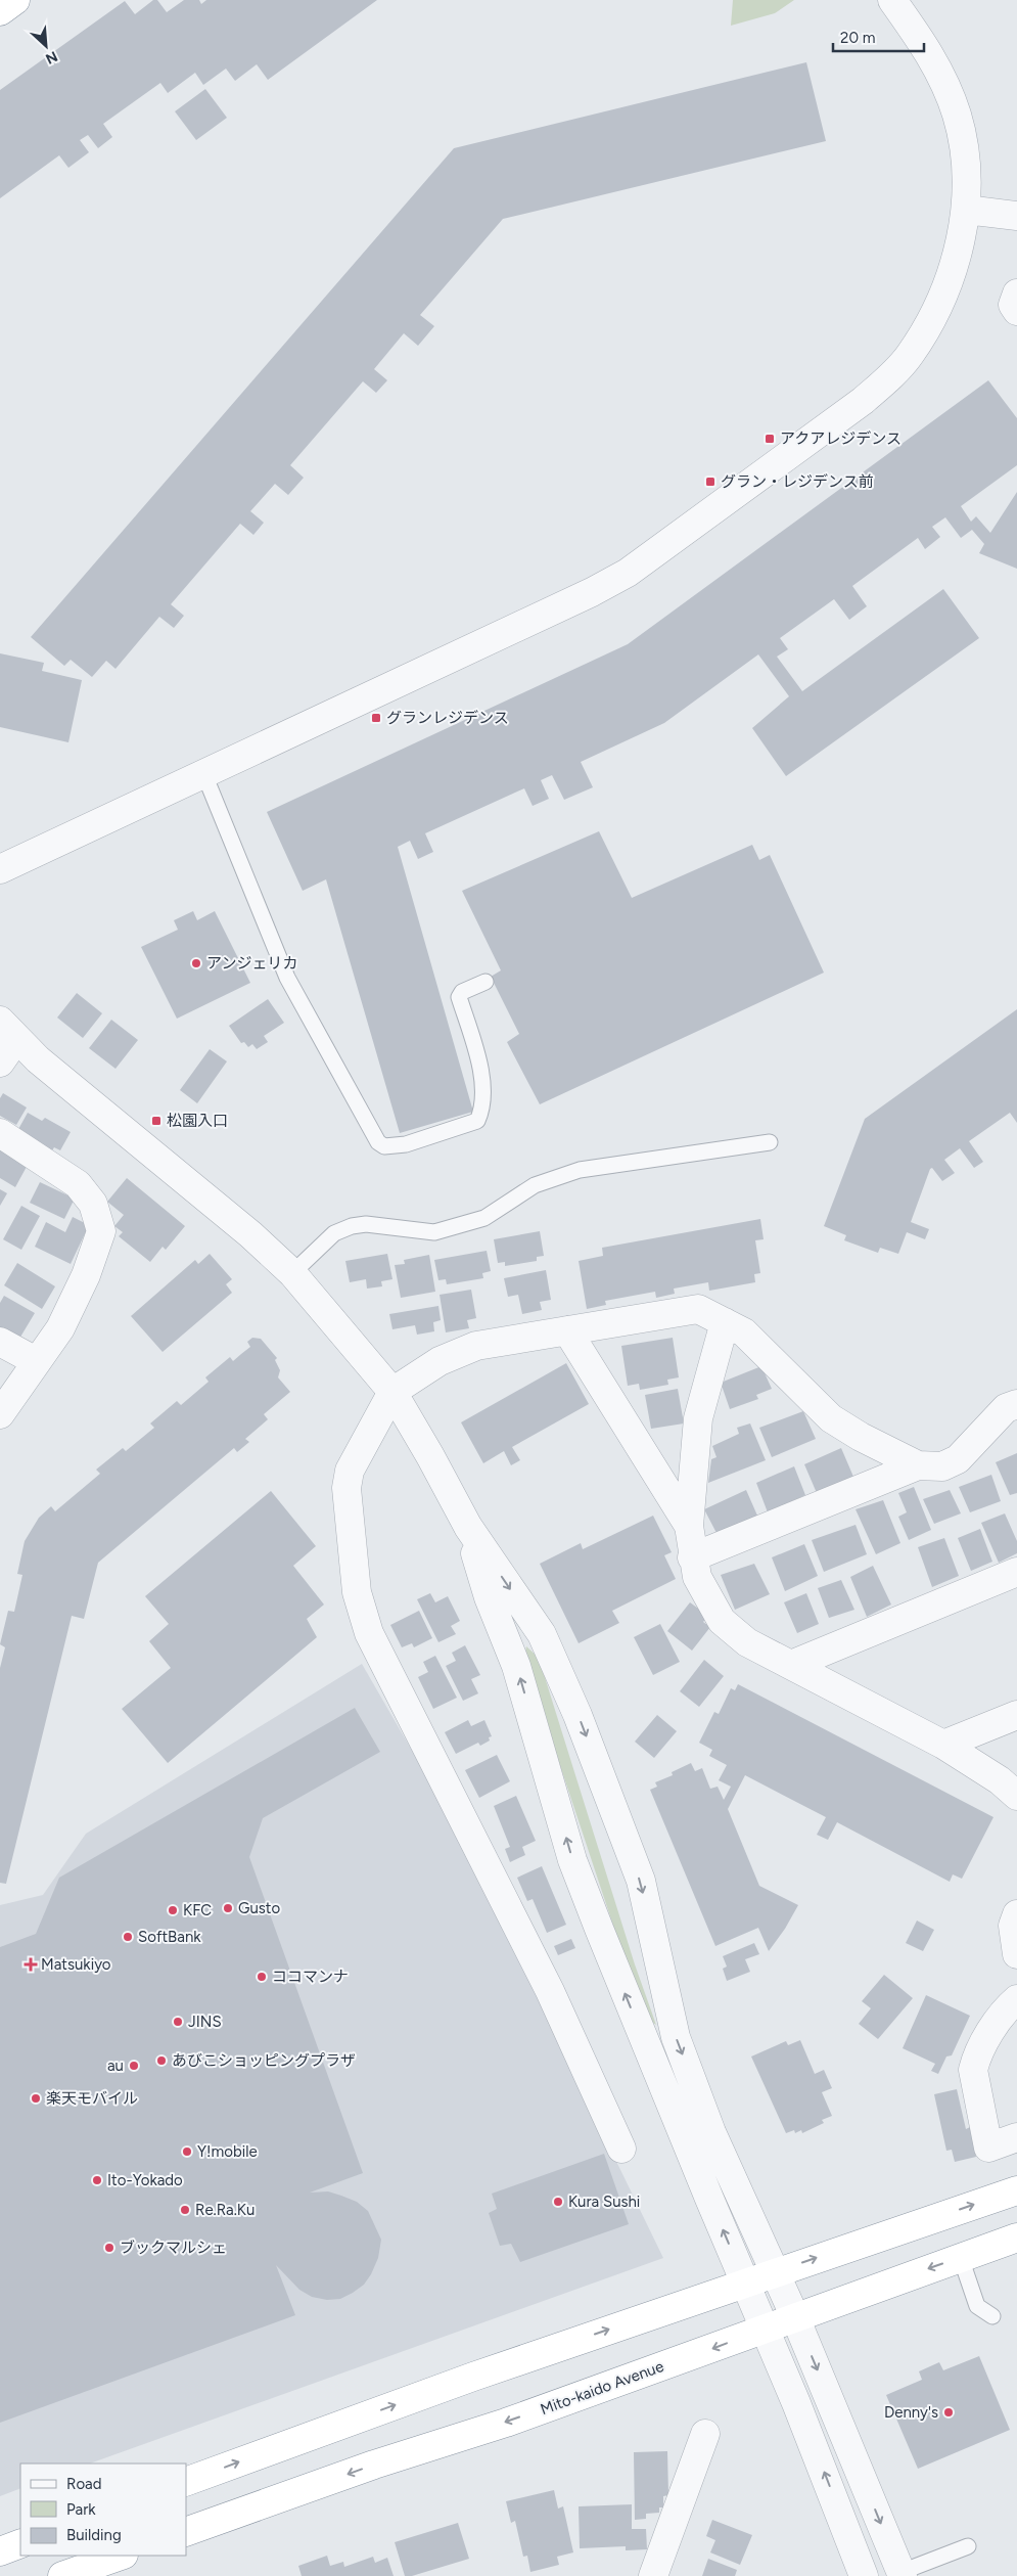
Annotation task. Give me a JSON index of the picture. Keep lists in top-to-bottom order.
{
  "streets": {
    "highway": ["Mito-kaido Avenue"]
  },
  "places": {
    "transit": [
      "アクアレジデンス",
      "グラン・レジデンス前",
      "グランレジデンス",
      "松園入口"
    ],
    "other": [
      "アンジェリカ",
      "Gusto",
      "KFC",
      "SoftBank",
      "ココマンナ",
      "JINS",
      "あびこショッピングプラザ",
      "au",
      "楽天モバイル",
      "Y!mobile",
      "Ito-Yokado",
      "Kura Sushi",
      "Re.Ra.Ku",
      "ブックマルシェ",
      "Denny's"
    ],
    "health": ["Matsukiyo"]
  },
  "legend": ["Road", "Park", "Building"],
  "scale_bar": "20 m",
  "north": "bottom right"
}
